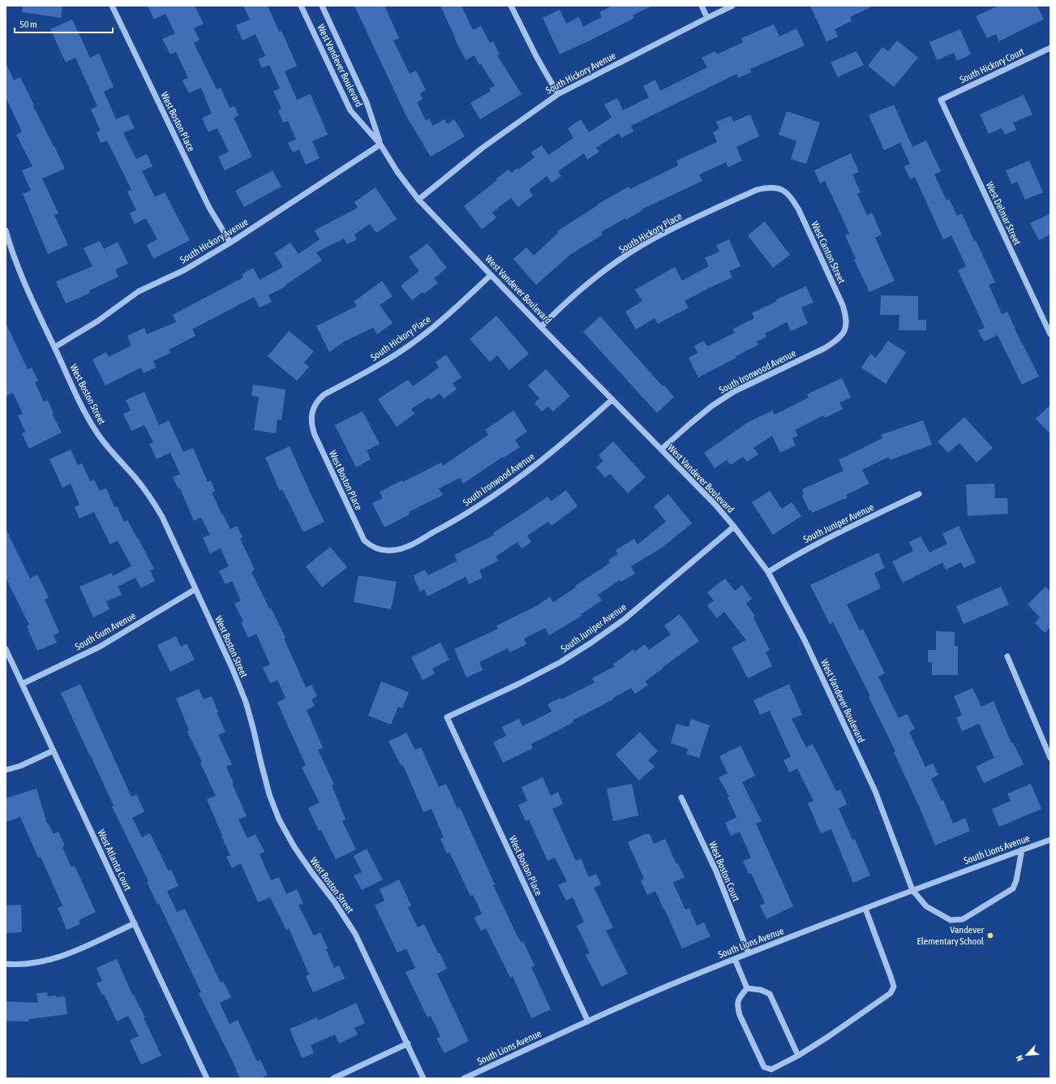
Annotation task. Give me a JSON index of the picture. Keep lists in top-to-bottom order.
{
  "streets": {
    "street": [
      "West Vandever Boulevard",
      "South Hickory Court",
      "South Hickory Avenue",
      "West Boston Place",
      "West Delmar Street",
      "South Hickory Place",
      "West Canton Street",
      "South Ironwood Avenue",
      "West Boston Street",
      "South Juniper Avenue",
      "South Gum Avenue",
      "South Lions Avenue",
      "West Atlanta Court",
      "West Boston Court"
    ]
  },
  "crossings": [
    ["West Vandever Boulevard", "South Hickory Avenue"],
    ["West Vandever Boulevard", "South Hickory Place"],
    ["West Vandever Boulevard", "South Ironwood Avenue"],
    ["West Vandever Boulevard", "South Juniper Avenue"],
    ["West Vandever Boulevard", "South Lions Avenue"],
    ["South Hickory Court", "West Delmar Street"],
    ["South Hickory Avenue", "West Boston Place"],
    ["South Hickory Avenue", "West Boston Street"],
    ["West Boston Place", "South Hickory Place"],
    ["West Boston Place", "South Ironwood Avenue"],
    ["West Boston Place", "South Juniper Avenue"],
    ["West Boston Place", "South Lions Avenue"],
    ["South Hickory Place", "West Canton Street"],
    ["West Canton Street", "South Ironwood Avenue"],
    ["West Boston Street", "South Gum Avenue"],
    ["South Gum Avenue", "West Atlanta Court"],
    ["South Lions Avenue", "West Boston Court"]
  ],
  "places": ["Vandever Elementary School"],
  "scale_bar": "50 m",
  "north": "bottom left"
}
